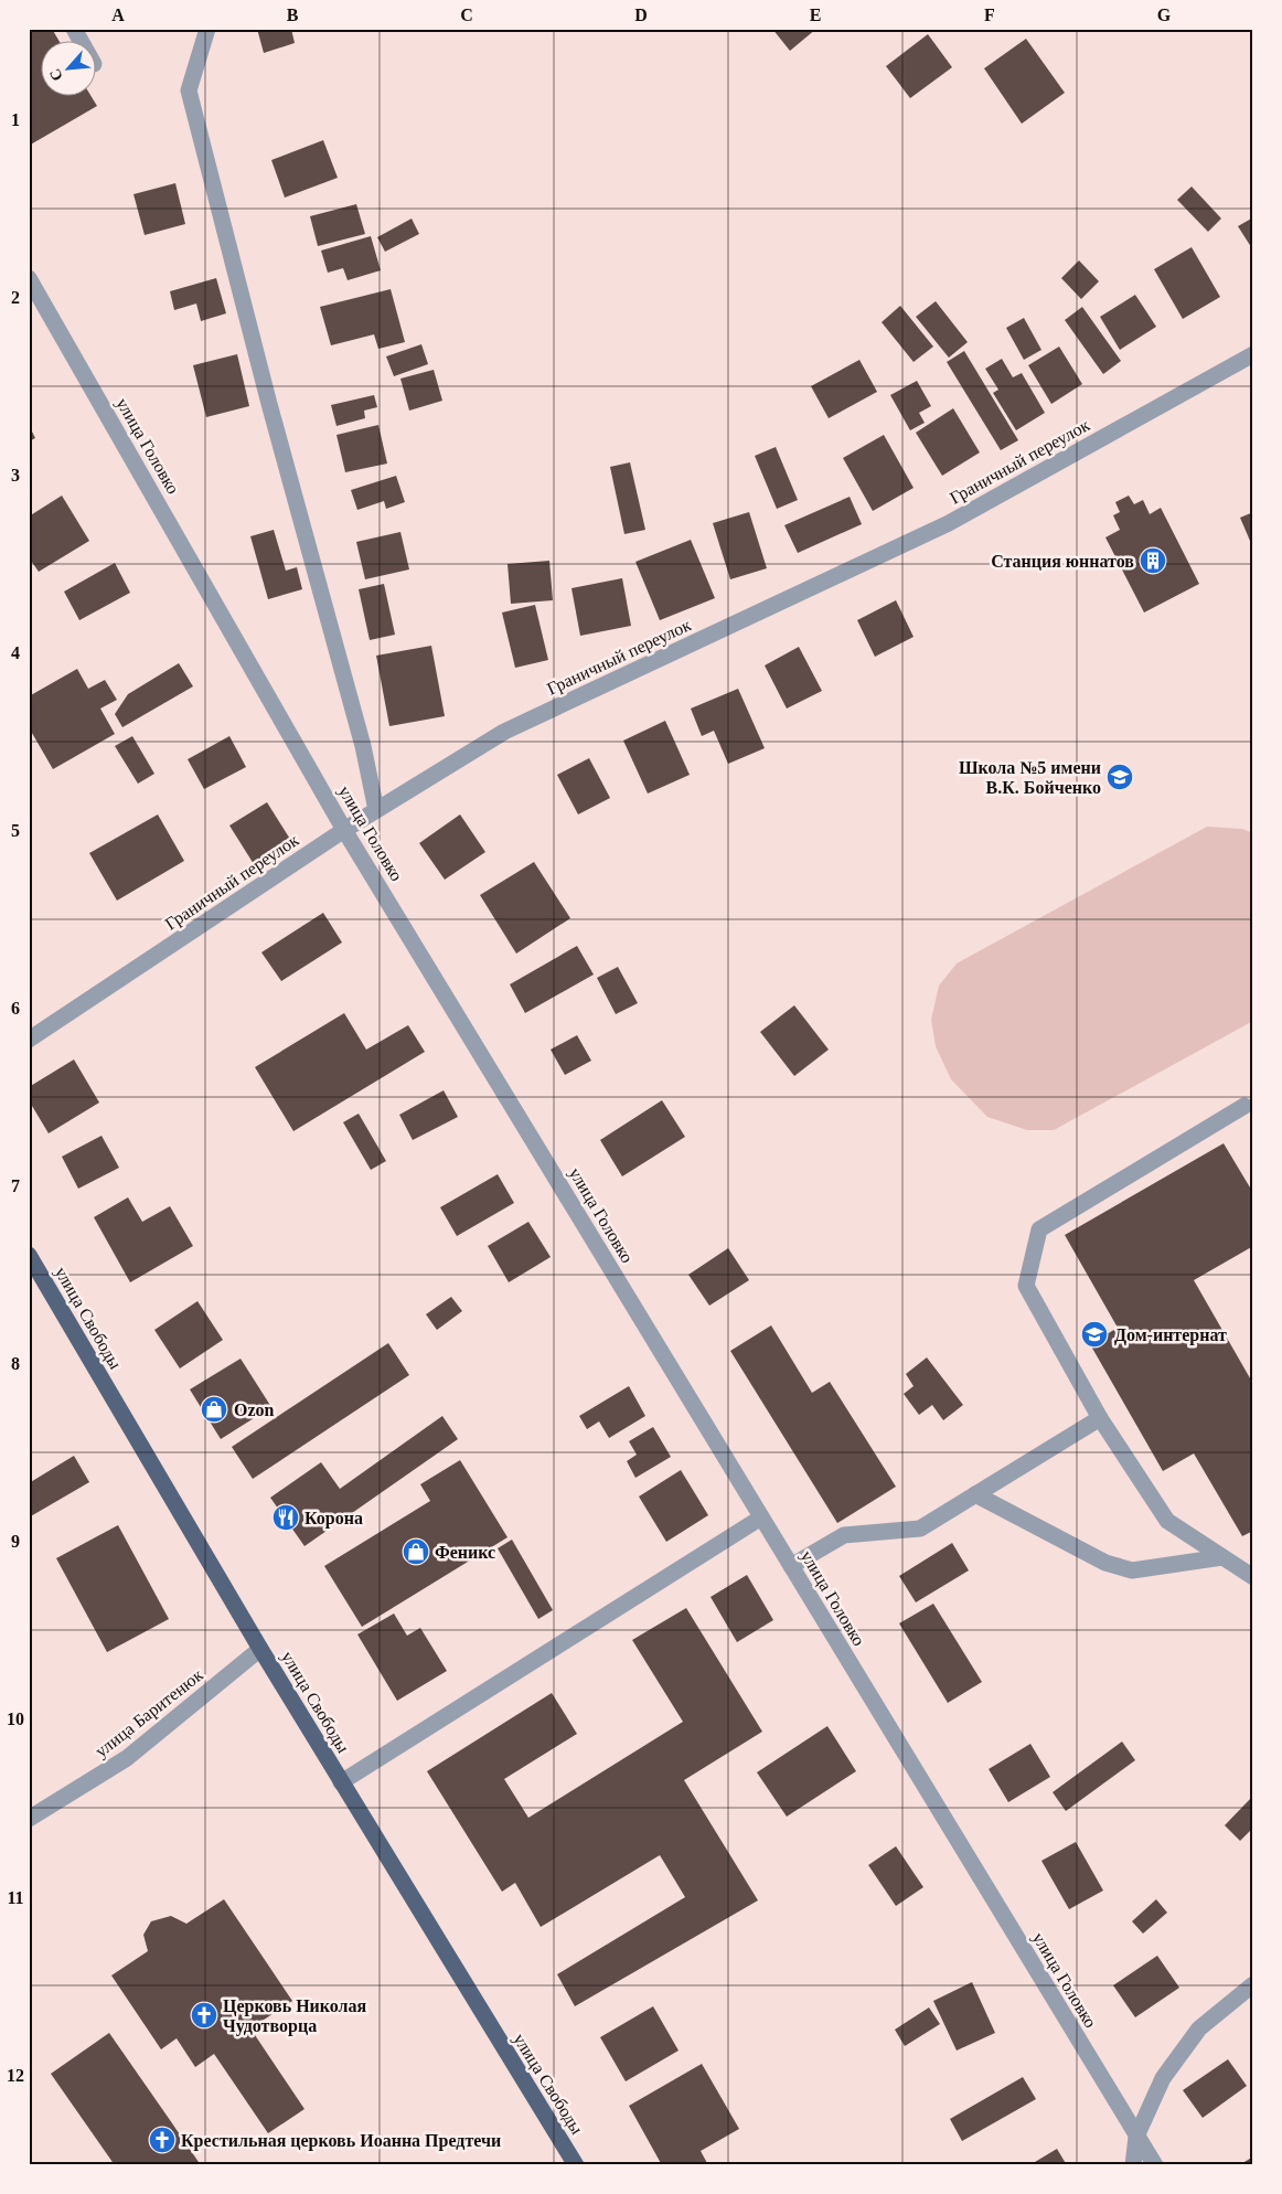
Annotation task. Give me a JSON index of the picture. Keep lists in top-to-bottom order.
{
  "streets": {
    "main road": ["улица Свободы"],
    "street": ["улица Головко", "Граничный переулок", "улица Баритенюк"]
  },
  "crossings": [
    ["улица Головко", "Граничный переулок"],
    ["улица Свободы", "улица Баритенюк"]
  ],
  "places": {
    "building": ["Станция юннатов"],
    "school or university": ["Школа №5 имени В.К. Бойченко", "Дом-интернат"],
    "shop": ["Ozon", "Феникс"],
    "restaurant": ["Корона"],
    "church": ["Церковь Николая Чудотворца", "Крестильная церковь Иоанна Предтечи"]
  },
  "north": "bottom left",
  "grid": {
    "columns": [
      "A",
      "B",
      "C",
      "D",
      "E",
      "F",
      "G"
    ],
    "rows": [
      "1",
      "2",
      "3",
      "4",
      "5",
      "6",
      "7",
      "8",
      "9",
      "10",
      "11",
      "12"
    ]
  }
}
